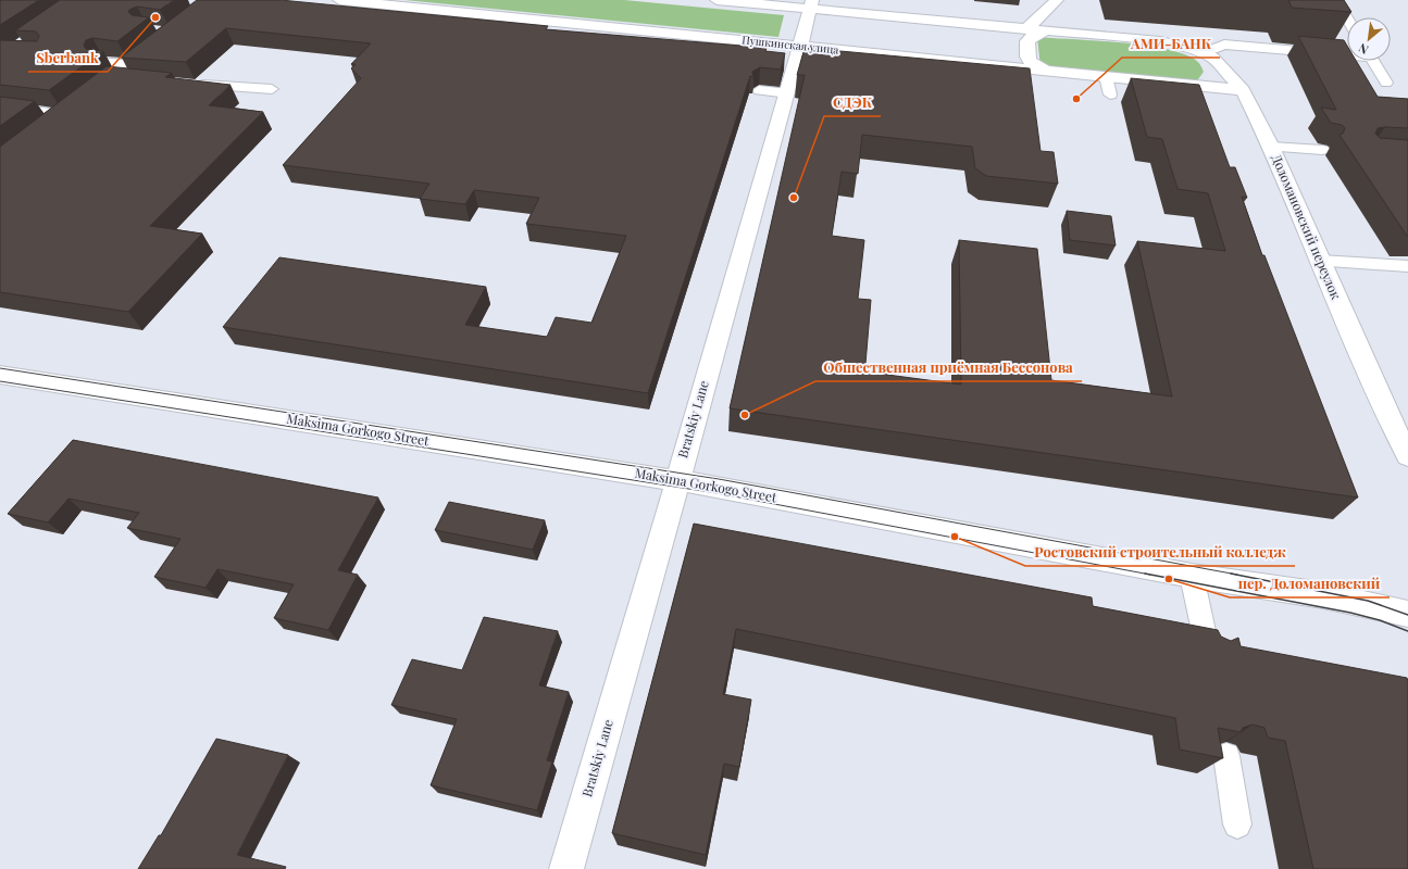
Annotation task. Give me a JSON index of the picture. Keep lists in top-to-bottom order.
{
  "streets": {
    "street": [
      "Пушкинская улица",
      "Доломановский переулок",
      "Bratskiy Lane",
      "Maksima Gorkogo Street"
    ]
  },
  "crossings": [
    ["Пушкинская улица", "Доломановский переулок"],
    ["Пушкинская улица", "Bratskiy Lane"],
    ["Bratskiy Lane", "Maksima Gorkogo Street"]
  ],
  "places": [
    "Sberbank",
    "АМИ-БАНК",
    "СДЭК",
    "Обшественная приёмная Бессонова",
    "Ростовский строительный колледж",
    "пер. Доломановский"
  ],
  "north": "bottom left"
}
